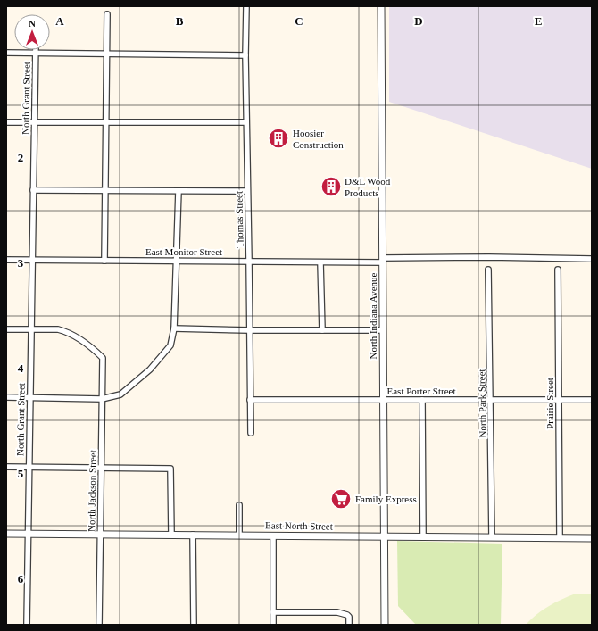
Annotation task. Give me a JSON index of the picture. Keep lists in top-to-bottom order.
{
  "streets": {
    "street": [
      "North Grant Street",
      "Thomas Street",
      "East Monitor Street",
      "North Indiana Avenue",
      "East Porter Street",
      "North Park Street",
      "Prairie Street",
      "North Jackson Street",
      "East North Street"
    ]
  },
  "crossings": [
    ["North Grant Street", "East Monitor Street"],
    ["North Grant Street", "North Jackson Street"],
    ["North Grant Street", "East North Street"],
    ["Thomas Street", "East Monitor Street"],
    ["Thomas Street", "East Porter Street"],
    ["East Monitor Street", "North Indiana Avenue"],
    ["North Indiana Avenue", "East Porter Street"],
    ["North Indiana Avenue", "East North Street"],
    ["East Porter Street", "North Park Street"],
    ["East Porter Street", "Prairie Street"],
    ["North Park Street", "East North Street"],
    ["Prairie Street", "East North Street"],
    ["North Jackson Street", "East North Street"]
  ],
  "places": {
    "building": ["Hoosier Construction", "D&L Wood Products"],
    "supermarket": ["Family Express"]
  },
  "north": "top",
  "grid": {
    "columns": [
      "A",
      "B",
      "C",
      "D",
      "E"
    ],
    "rows": [
      "2",
      "3",
      "4",
      "5",
      "6"
    ]
  }
}
